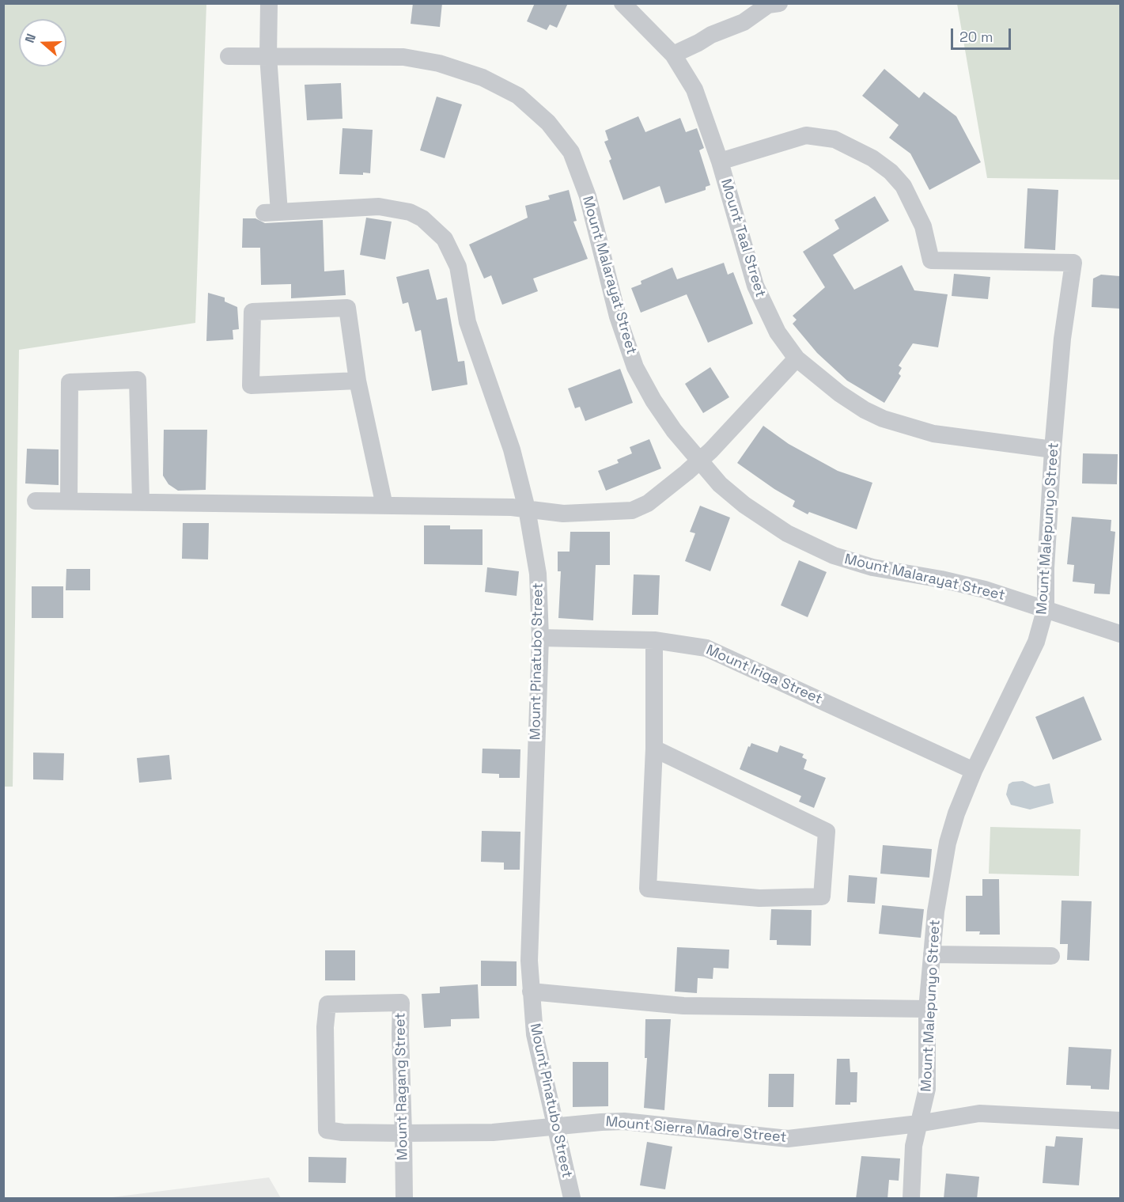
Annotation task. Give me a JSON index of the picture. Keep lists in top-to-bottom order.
{
  "streets": {
    "street": [
      "Mount Taal Street",
      "Mount Malarayat Street",
      "Mount Malepunyo Street",
      "Mount Pinatubo Street",
      "Mount Iriga Street",
      "Mount Ragang Street",
      "Mount Sierra Madre Street"
    ]
  },
  "crossings": [
    ["Mount Taal Street", "Mount Malepunyo Street"],
    ["Mount Malarayat Street", "Mount Malepunyo Street"],
    ["Mount Malarayat Street", "Mount Pinatubo Street"],
    ["Mount Malepunyo Street", "Mount Iriga Street"],
    ["Mount Malepunyo Street", "Mount Sierra Madre Street"],
    ["Mount Pinatubo Street", "Mount Iriga Street"],
    ["Mount Pinatubo Street", "Mount Sierra Madre Street"],
    ["Mount Ragang Street", "Mount Sierra Madre Street"]
  ],
  "scale_bar": "20 m",
  "north": "left"
}
